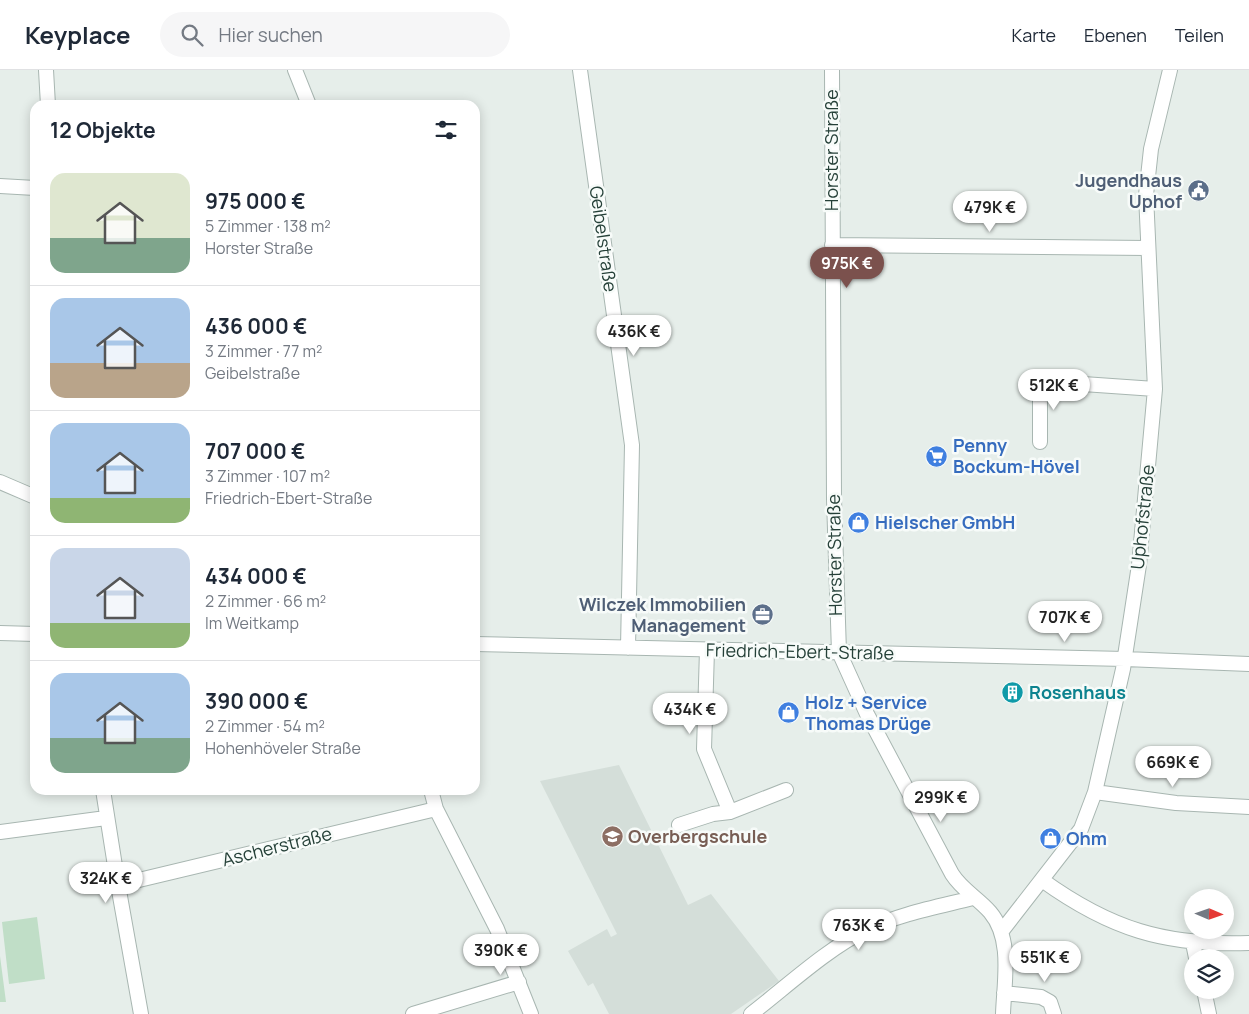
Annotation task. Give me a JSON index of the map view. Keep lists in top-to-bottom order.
{
  "streets": {
    "street": [
      "Horster Straße",
      "Geibelstraße",
      "Uphofstraße",
      "Friedrich-Ebert-Straße",
      "Ascherstraße"
    ]
  },
  "crossings": [
    ["Horster Straße", "Uphofstraße"],
    ["Horster Straße", "Friedrich-Ebert-Straße"],
    ["Geibelstraße", "Friedrich-Ebert-Straße"],
    ["Uphofstraße", "Friedrich-Ebert-Straße"]
  ],
  "places": {
    "public building": ["Jugendhaus Uphof"],
    "supermarket": ["Penny Bockum-Hövel"],
    "shop": ["Hielscher GmbH", "Holz + Service Thomas Drüge", "Ohm"],
    "office": ["Wilczek Immobilien Management"],
    "building": ["Rosenhaus"],
    "school or university": ["Overbergschule"]
  },
  "north": "right",
  "page": {
    "header": "Keyplace",
    "search": "Hier suchen",
    "nav": ["Karte", "Ebenen", "Teilen"],
    "heading": "12 Objekte",
    "list": [
      {
        "name": "975 000 €",
        "note": "5 Zimmer · 138 m² · Horster Straße"
      },
      {
        "name": "436 000 €",
        "note": "3 Zimmer · 77 m² · Geibelstraße"
      },
      {
        "name": "707 000 €",
        "note": "3 Zimmer · 107 m² · Friedrich-Ebert-Straße"
      },
      {
        "name": "434 000 €",
        "note": "2 Zimmer · 66 m² · Im Weitkamp"
      },
      {
        "name": "390 000 €",
        "note": "2 Zimmer · 54 m² · Hohenhöveler Straße"
      }
    ],
    "price": [
      "479K €",
      "975K €",
      "436K €",
      "512K €",
      "707K €",
      "434K €",
      "669K €",
      "299K €",
      "324K €",
      "763K €",
      "390K €",
      "551K €"
    ]
  }
}
